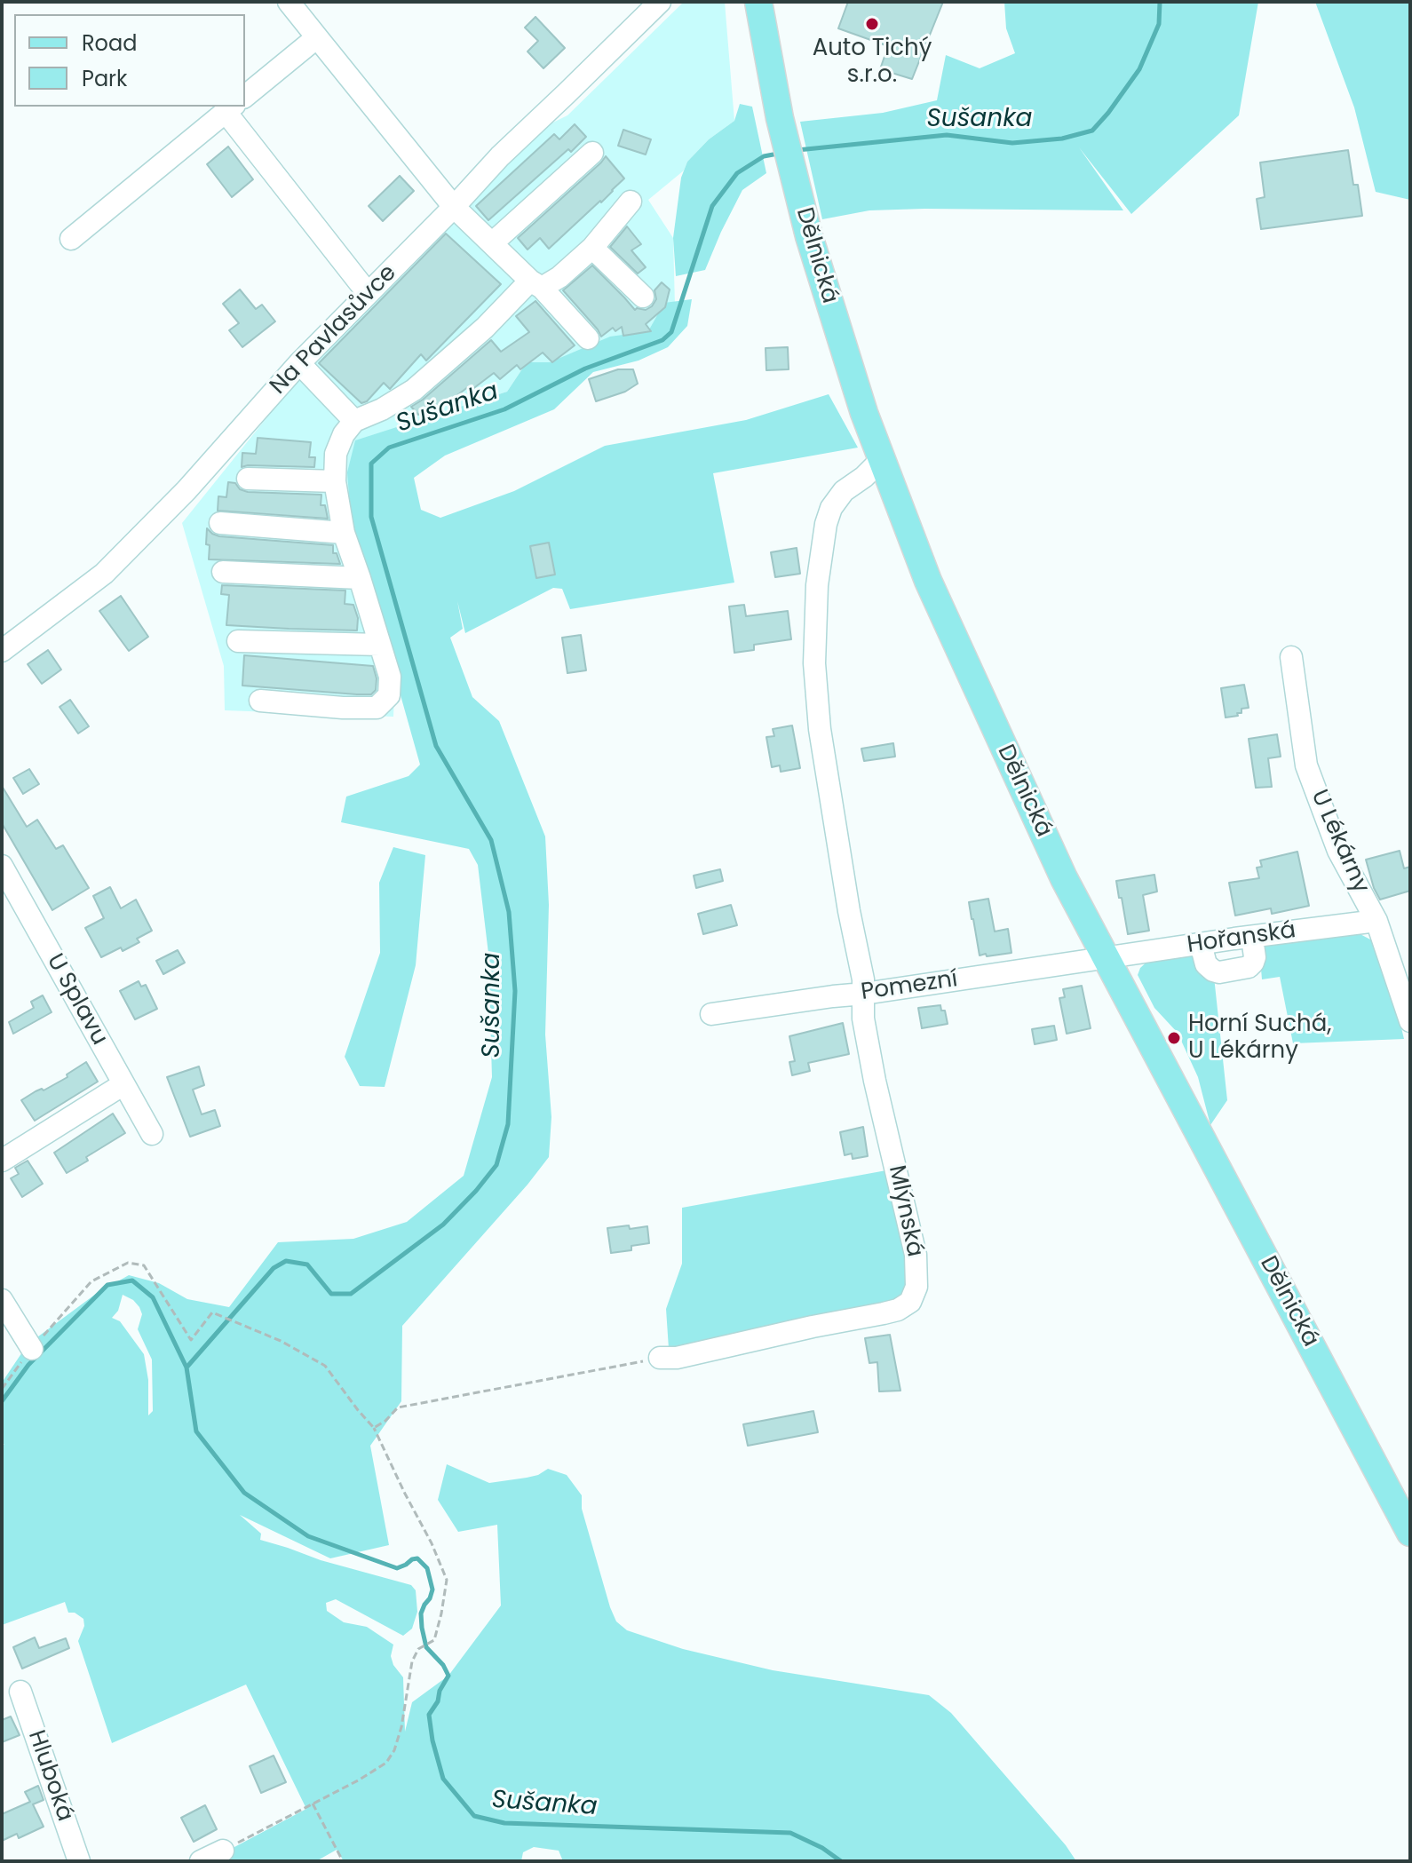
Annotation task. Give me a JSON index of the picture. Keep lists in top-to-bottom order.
{
  "streets": {
    "main road": ["Dělnická"],
    "street": [
      "Na Pavlasůvce",
      "U Lékárny",
      "Hořanská",
      "Pomezní",
      "U Splavu",
      "Mlýnská",
      "Hluboká"
    ]
  },
  "crossings": [
    ["Dělnická", "Hořanská"],
    ["Dělnická", "Pomezní"],
    ["U Lékárny", "Hořanská"],
    ["Hořanská", "Pomezní"],
    ["Pomezní", "Mlýnská"]
  ],
  "water": ["Sušanka"],
  "places": ["Auto Tichý s.r.o.", "Horní Suchá, U Lékárny"],
  "legend": ["Road", "Park"]
}
